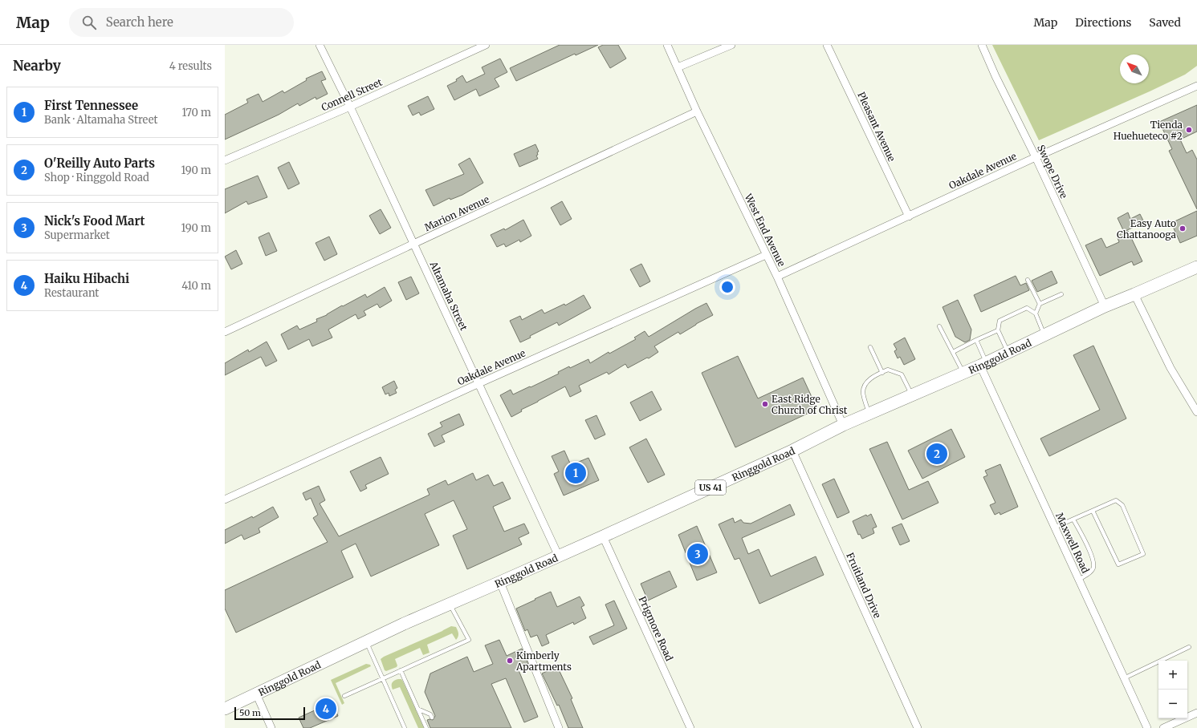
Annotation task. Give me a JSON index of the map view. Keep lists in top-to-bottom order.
{
  "streets": {
    "main road": ["Ringgold Road", "US 41"],
    "street": [
      "Connell Street",
      "Pleasant Avenue",
      "Oakdale Avenue",
      "Swope Drive",
      "Marion Avenue",
      "West End Avenue",
      "Altamaha Street",
      "Maxwell Road",
      "Fruitland Drive",
      "Prigmore Road"
    ]
  },
  "crossings": [
    ["Connell Street", "Altamaha Street"],
    ["Pleasant Avenue", "Oakdale Avenue"],
    ["Oakdale Avenue", "Swope Drive"],
    ["Oakdale Avenue", "West End Avenue"],
    ["Oakdale Avenue", "Altamaha Street"],
    ["Swope Drive", "Ringgold Road"],
    ["Marion Avenue", "West End Avenue"],
    ["Marion Avenue", "Altamaha Street"],
    ["West End Avenue", "Ringgold Road"],
    ["Altamaha Street", "Ringgold Road"],
    ["Ringgold Road", "Maxwell Road"],
    ["Ringgold Road", "Fruitland Drive"],
    ["Ringgold Road", "Prigmore Road"]
  ],
  "places": [
    "Tienda Huehueteco #2",
    "Easy Auto Chattanooga",
    "East Ridge Church of Christ",
    "Kimberly Apartments"
  ],
  "scale_bar": "50 m",
  "north": "top left",
  "page": {
    "header": "Map",
    "search": "Search here",
    "nav": ["Map", "Directions", "Saved"],
    "heading": ["Nearby", "4 results"],
    "list": [
      {
        "mark": "1",
        "name": "First Tennessee",
        "note": "Bank · Altamaha Street",
        "value": "170 m"
      },
      {
        "mark": "2",
        "name": "O'Reilly Auto Parts",
        "note": "Shop · Ringgold Road",
        "value": "190 m"
      },
      {
        "mark": "3",
        "name": "Nick's Food Mart",
        "note": "Supermarket",
        "value": "190 m"
      },
      {
        "mark": "4",
        "name": "Haiku Hibachi",
        "note": "Restaurant",
        "value": "410 m"
      }
    ],
    "pins": [
      "2",
      "1",
      "3",
      "4"
    ],
    "map_buttons": ["+", "−"],
    "scale": "50 m"
  }
}
